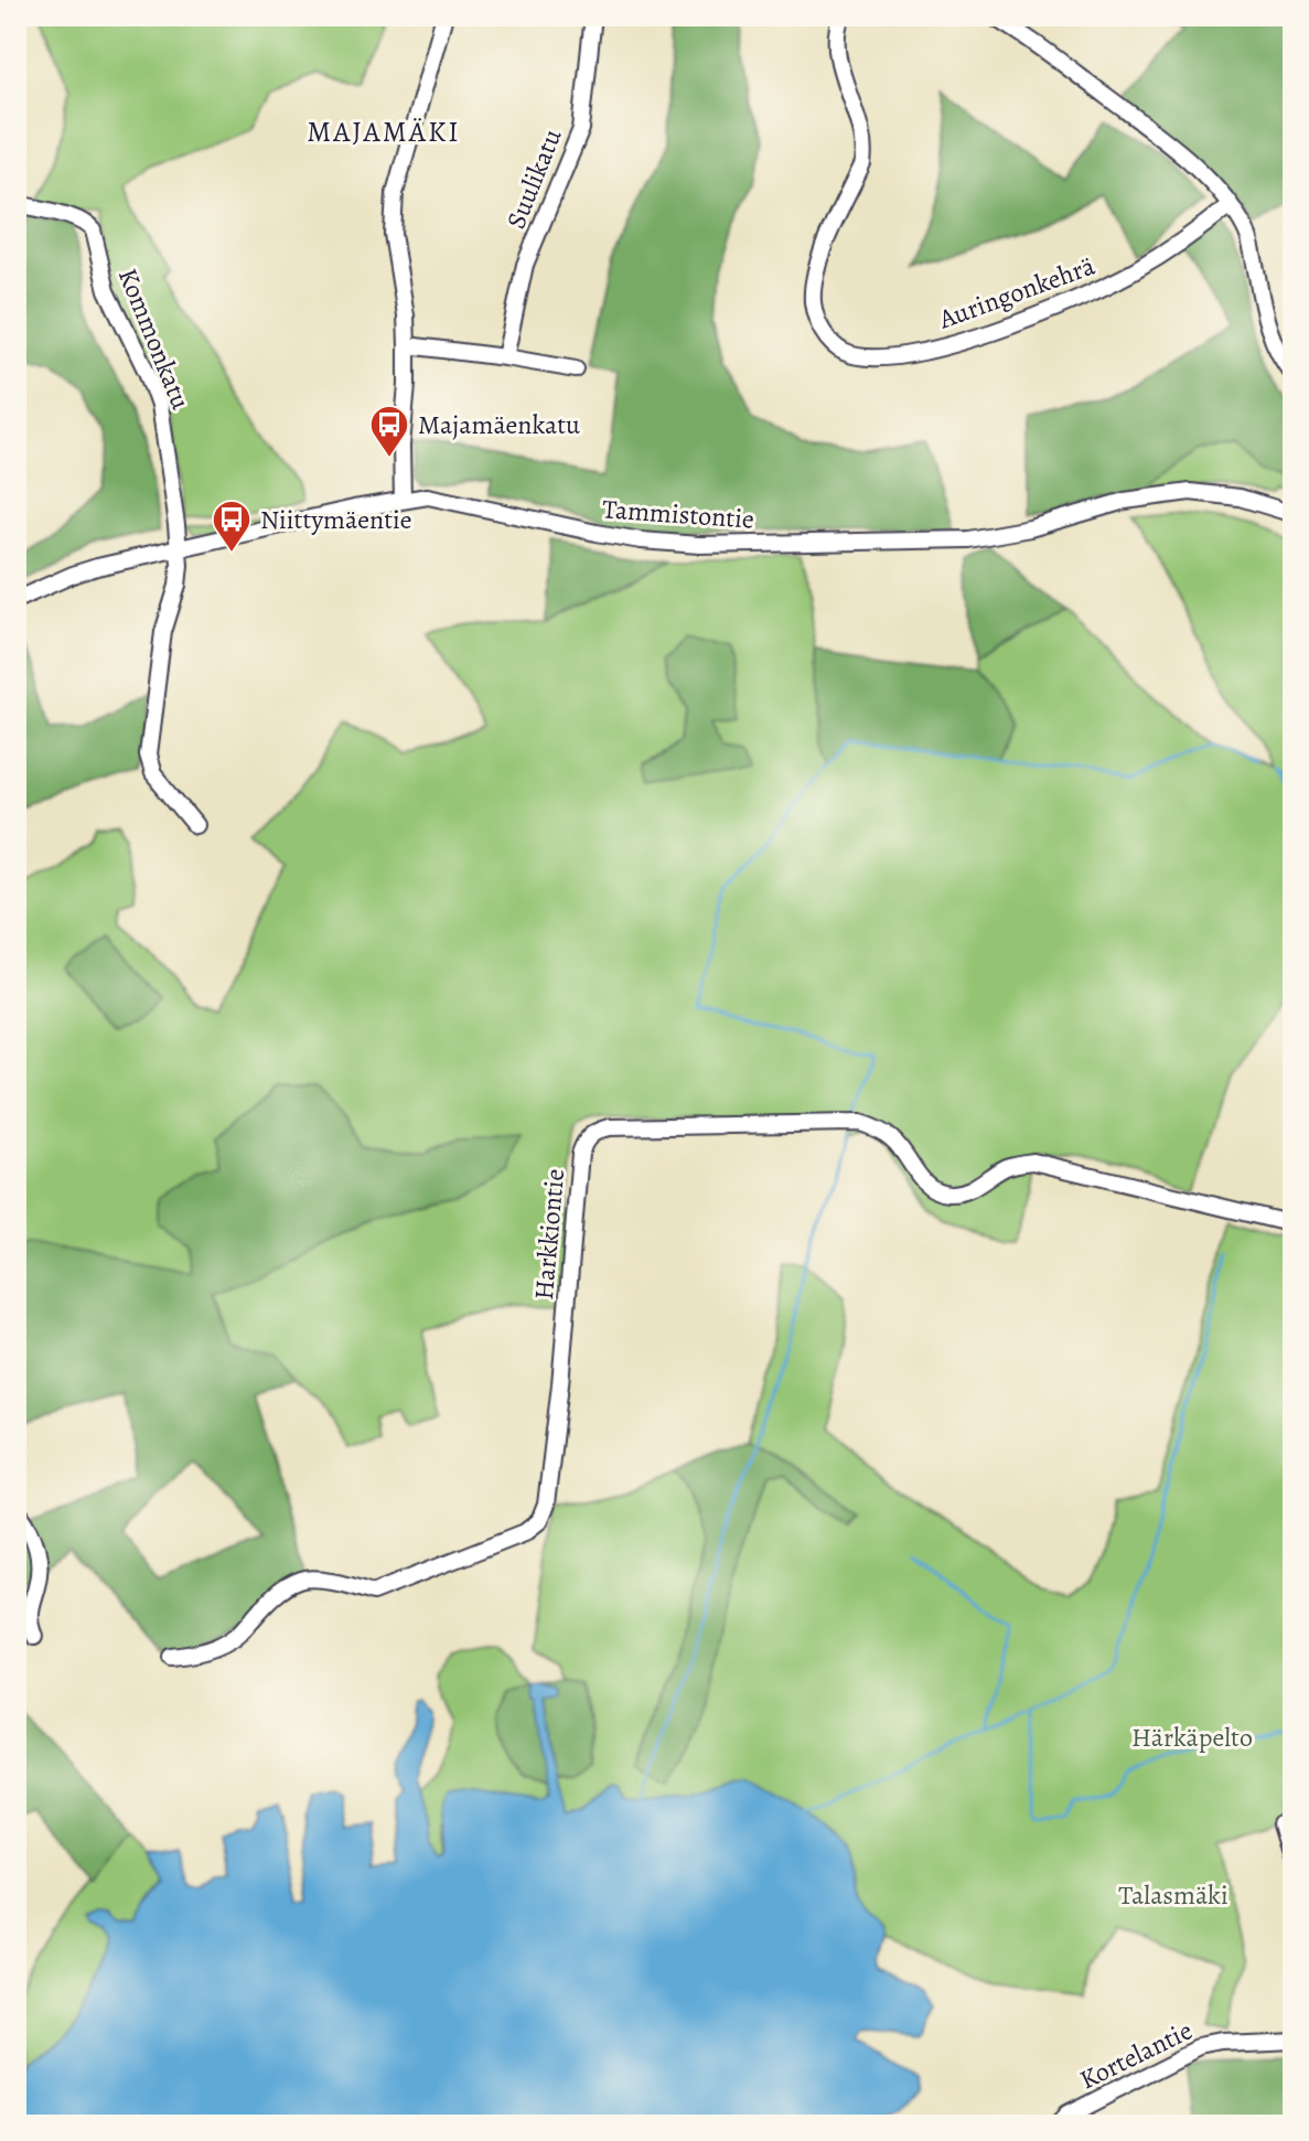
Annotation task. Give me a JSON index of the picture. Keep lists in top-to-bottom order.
{
  "streets": {
    "street": [
      "Suulikatu",
      "Auringonkehrä",
      "Kommonkatu",
      "Tammistontie",
      "Harkkiontie",
      "Kortelantie"
    ]
  },
  "crossings": [
    ["Kommonkatu", "Tammistontie"]
  ],
  "districts": ["MAJAMÄKI"],
  "parks": ["Härkäpelto", "Talasmäki"],
  "places": {
    "bus stop": ["Majamäenkatu", "Niittymäentie"]
  }
}
